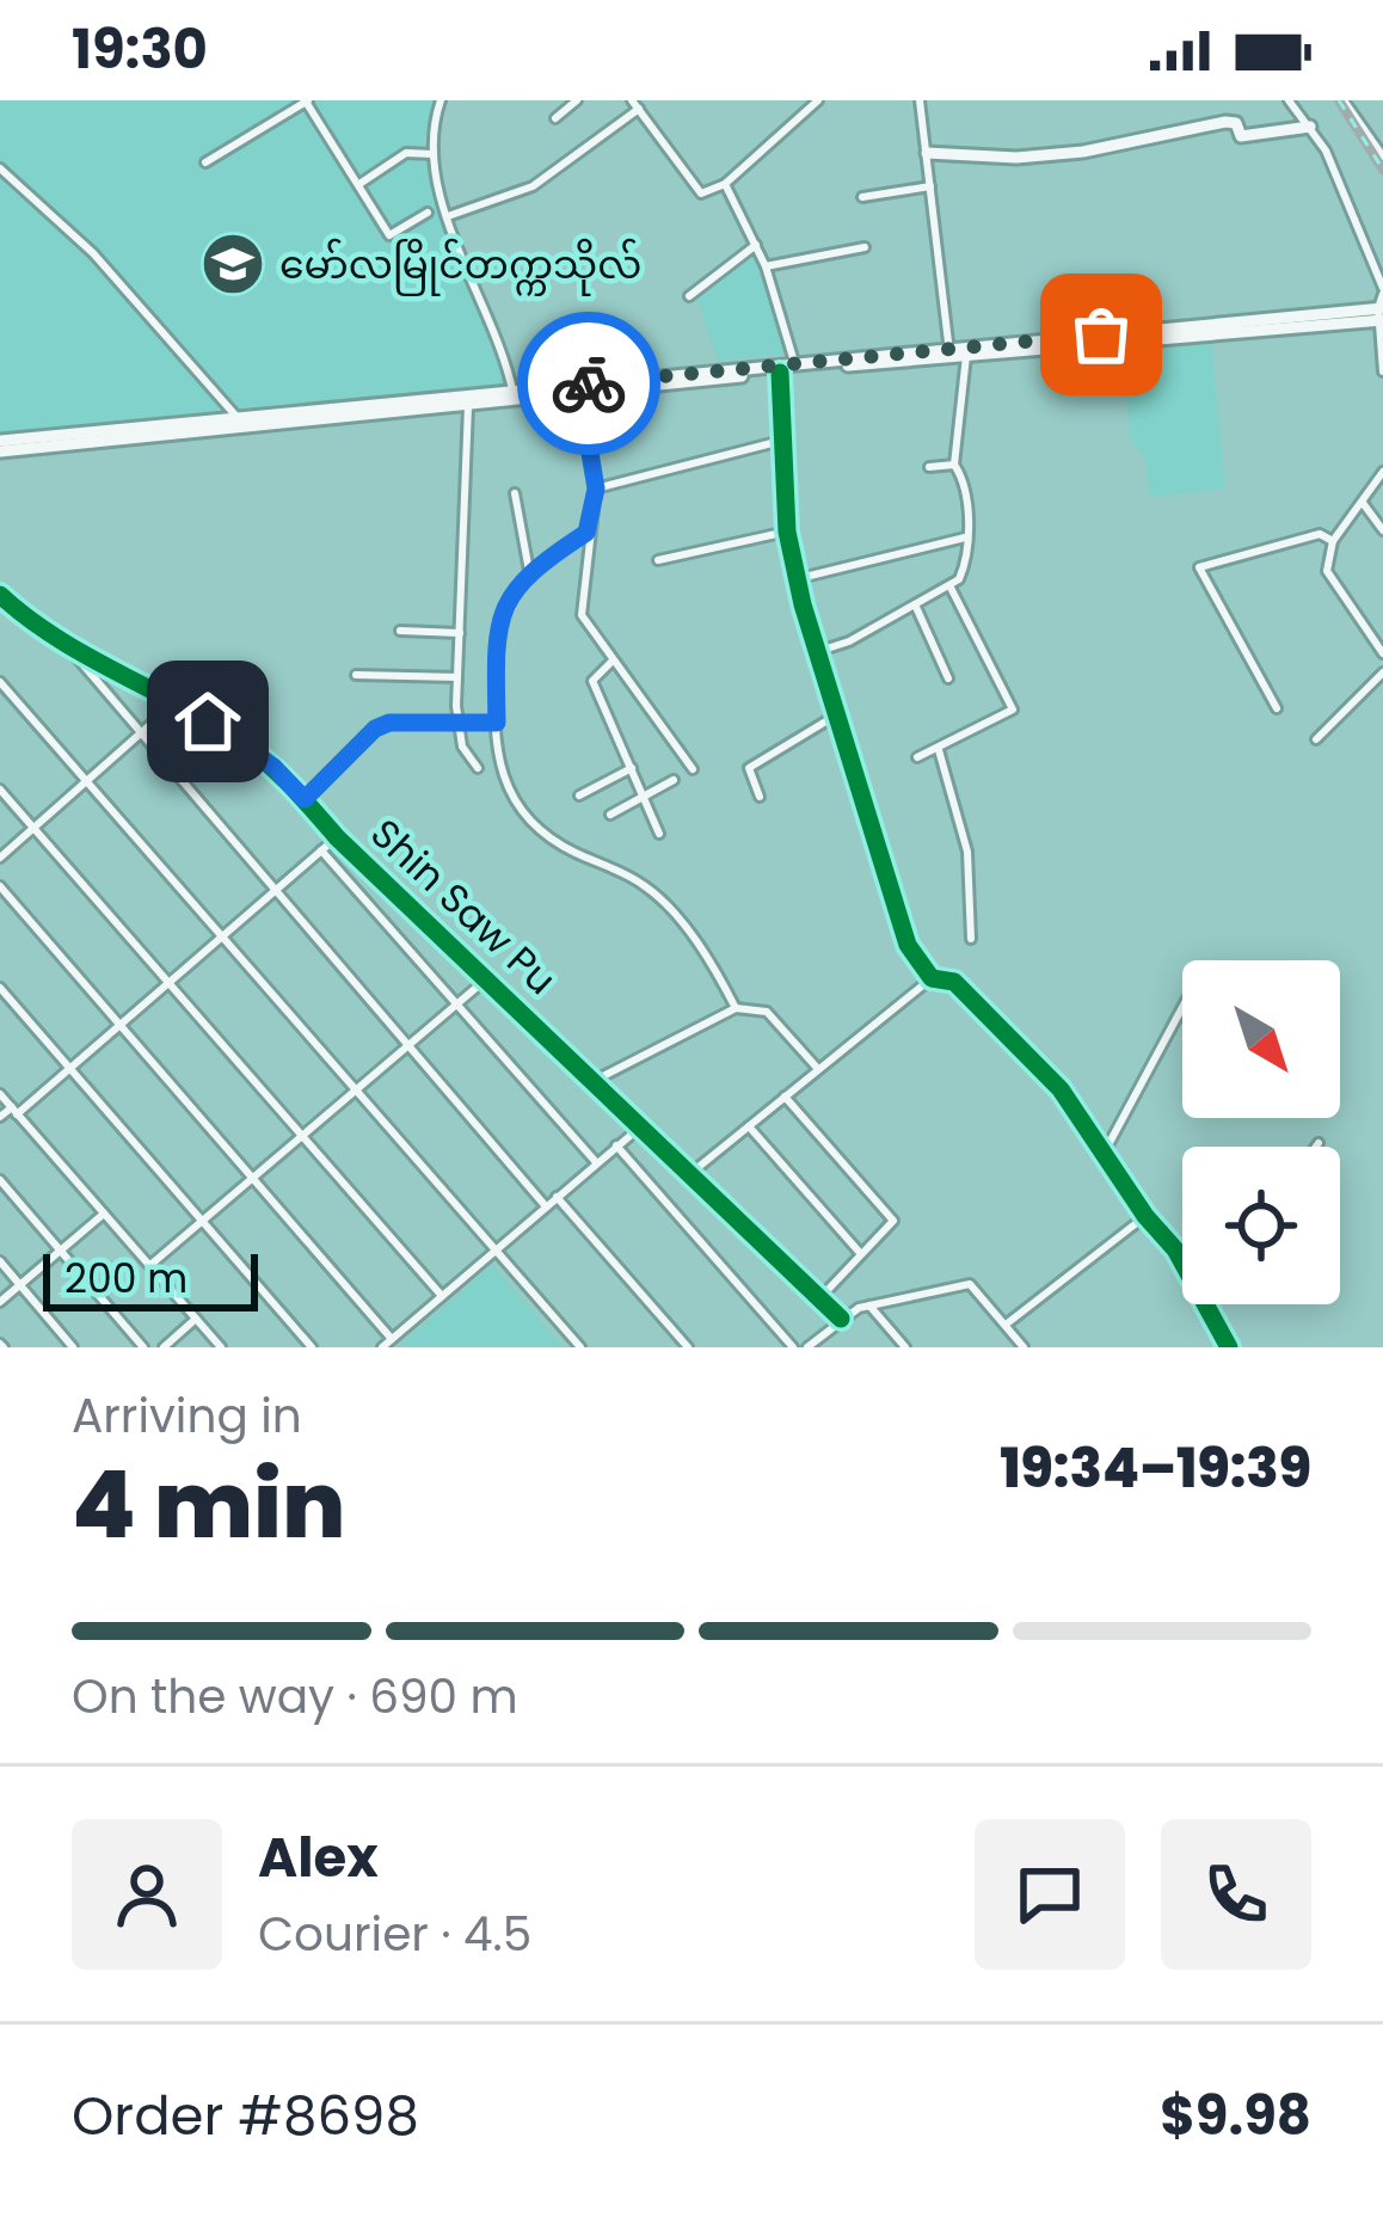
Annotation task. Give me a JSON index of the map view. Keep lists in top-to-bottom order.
{
  "streets": {
    "street": ["Shin Saw Pu"]
  },
  "places": {
    "school or university": ["မော်လမြိုင်တက္ကသိုလ်"]
  },
  "scale_bar": "200 m",
  "north": "bottom right",
  "page": {
    "status": "19:30",
    "scale": "200 m",
    "heading": ["4 min", "Arriving in", "19:34–19:39"],
    "panel": [
      "Alex",
      "Courier · 4.5",
      "Order #8698",
      "$9.98"
    ],
    "bar": "On the way · 690 m"
  }
}
